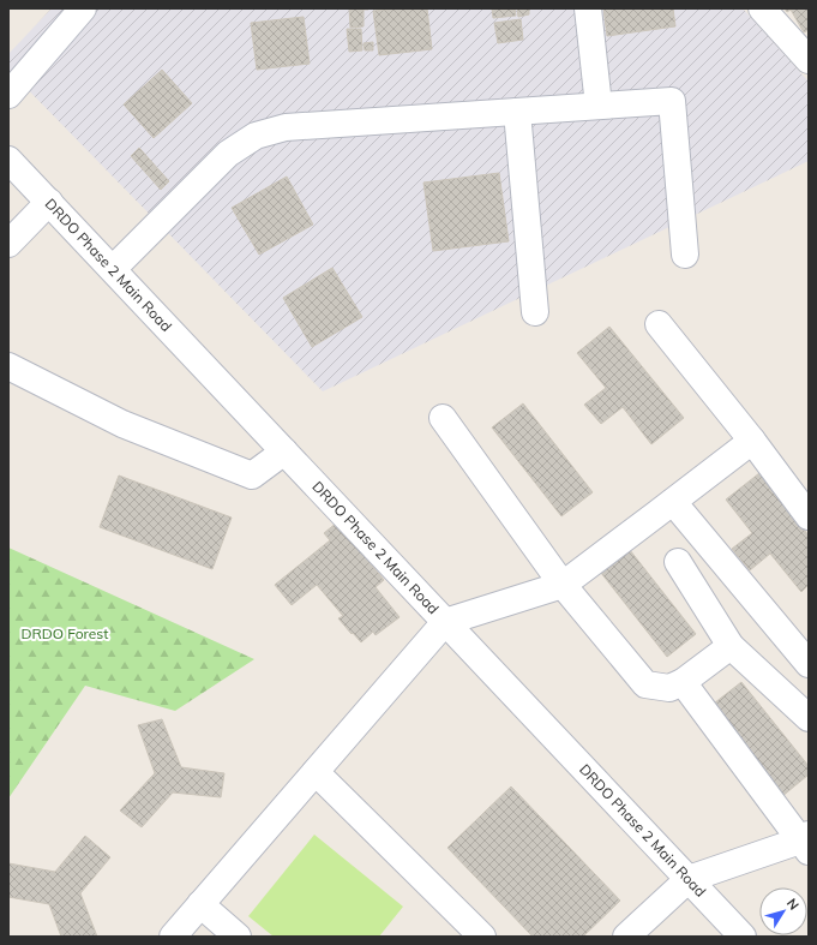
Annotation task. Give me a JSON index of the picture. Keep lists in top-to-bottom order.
{
  "streets": {
    "street": ["DRDO Phase 2 Main Road"]
  },
  "parks": ["DRDO Forest"],
  "north": "top right"
}
